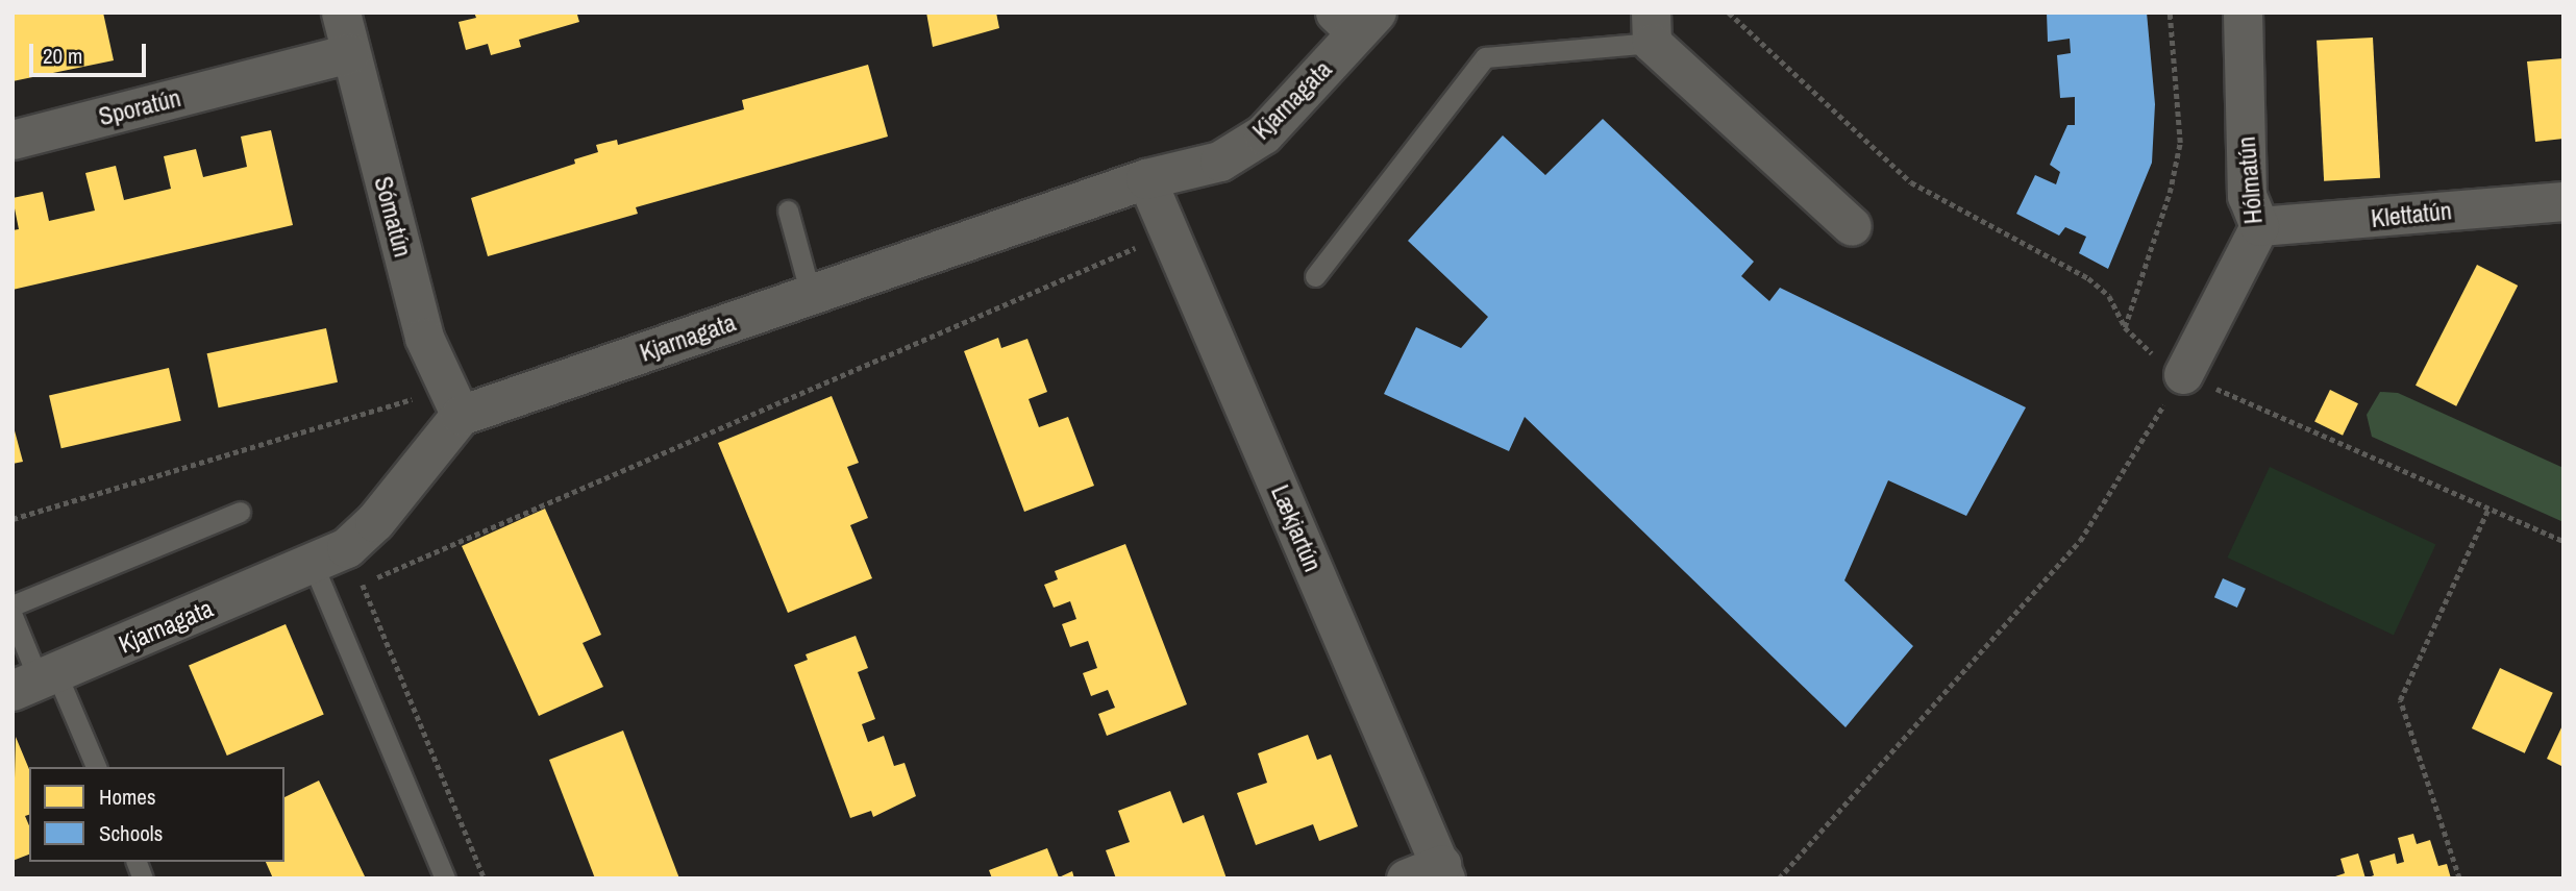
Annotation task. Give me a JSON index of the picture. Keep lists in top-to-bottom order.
{
  "streets": {
    "street": [
      "Kjarnagata",
      "Sporatún",
      "Hólmatún",
      "Klettatún",
      "Sómatún",
      "Lækjartún"
    ]
  },
  "crossings": [
    ["Kjarnagata", "Sómatún"],
    ["Kjarnagata", "Lækjartún"],
    ["Sporatún", "Sómatún"],
    ["Hólmatún", "Klettatún"]
  ],
  "legend": ["Homes", "Schools"],
  "scale_bar": "20 m"
}
